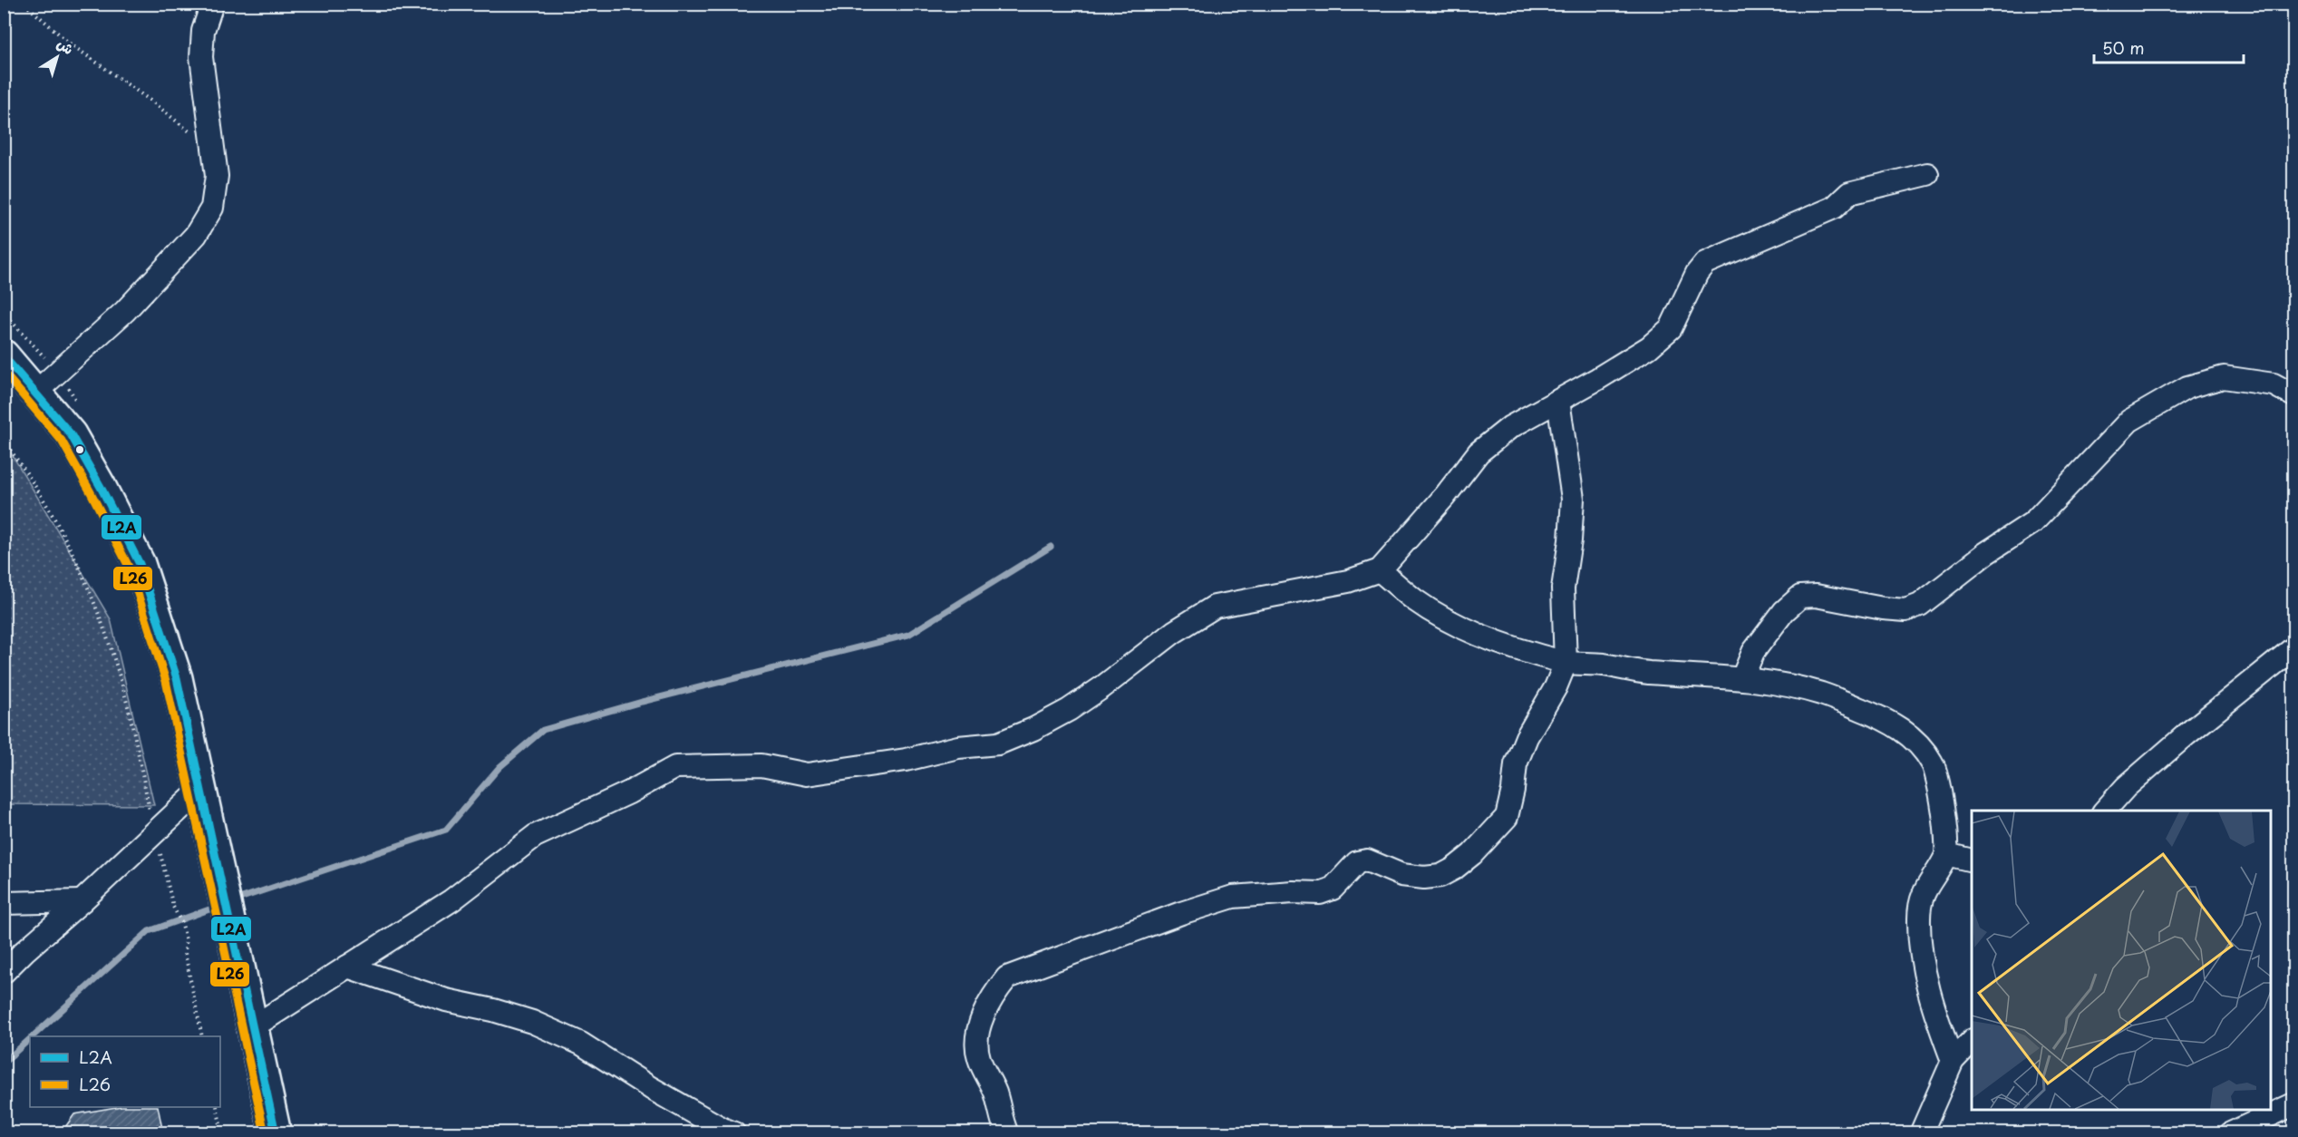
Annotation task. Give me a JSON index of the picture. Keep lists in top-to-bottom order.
{
  "lines": ["transit line L2A", "transit line L26"],
  "legend": ["L2A", "L26"],
  "scale_bar": "50 m",
  "north": "top right"
}
